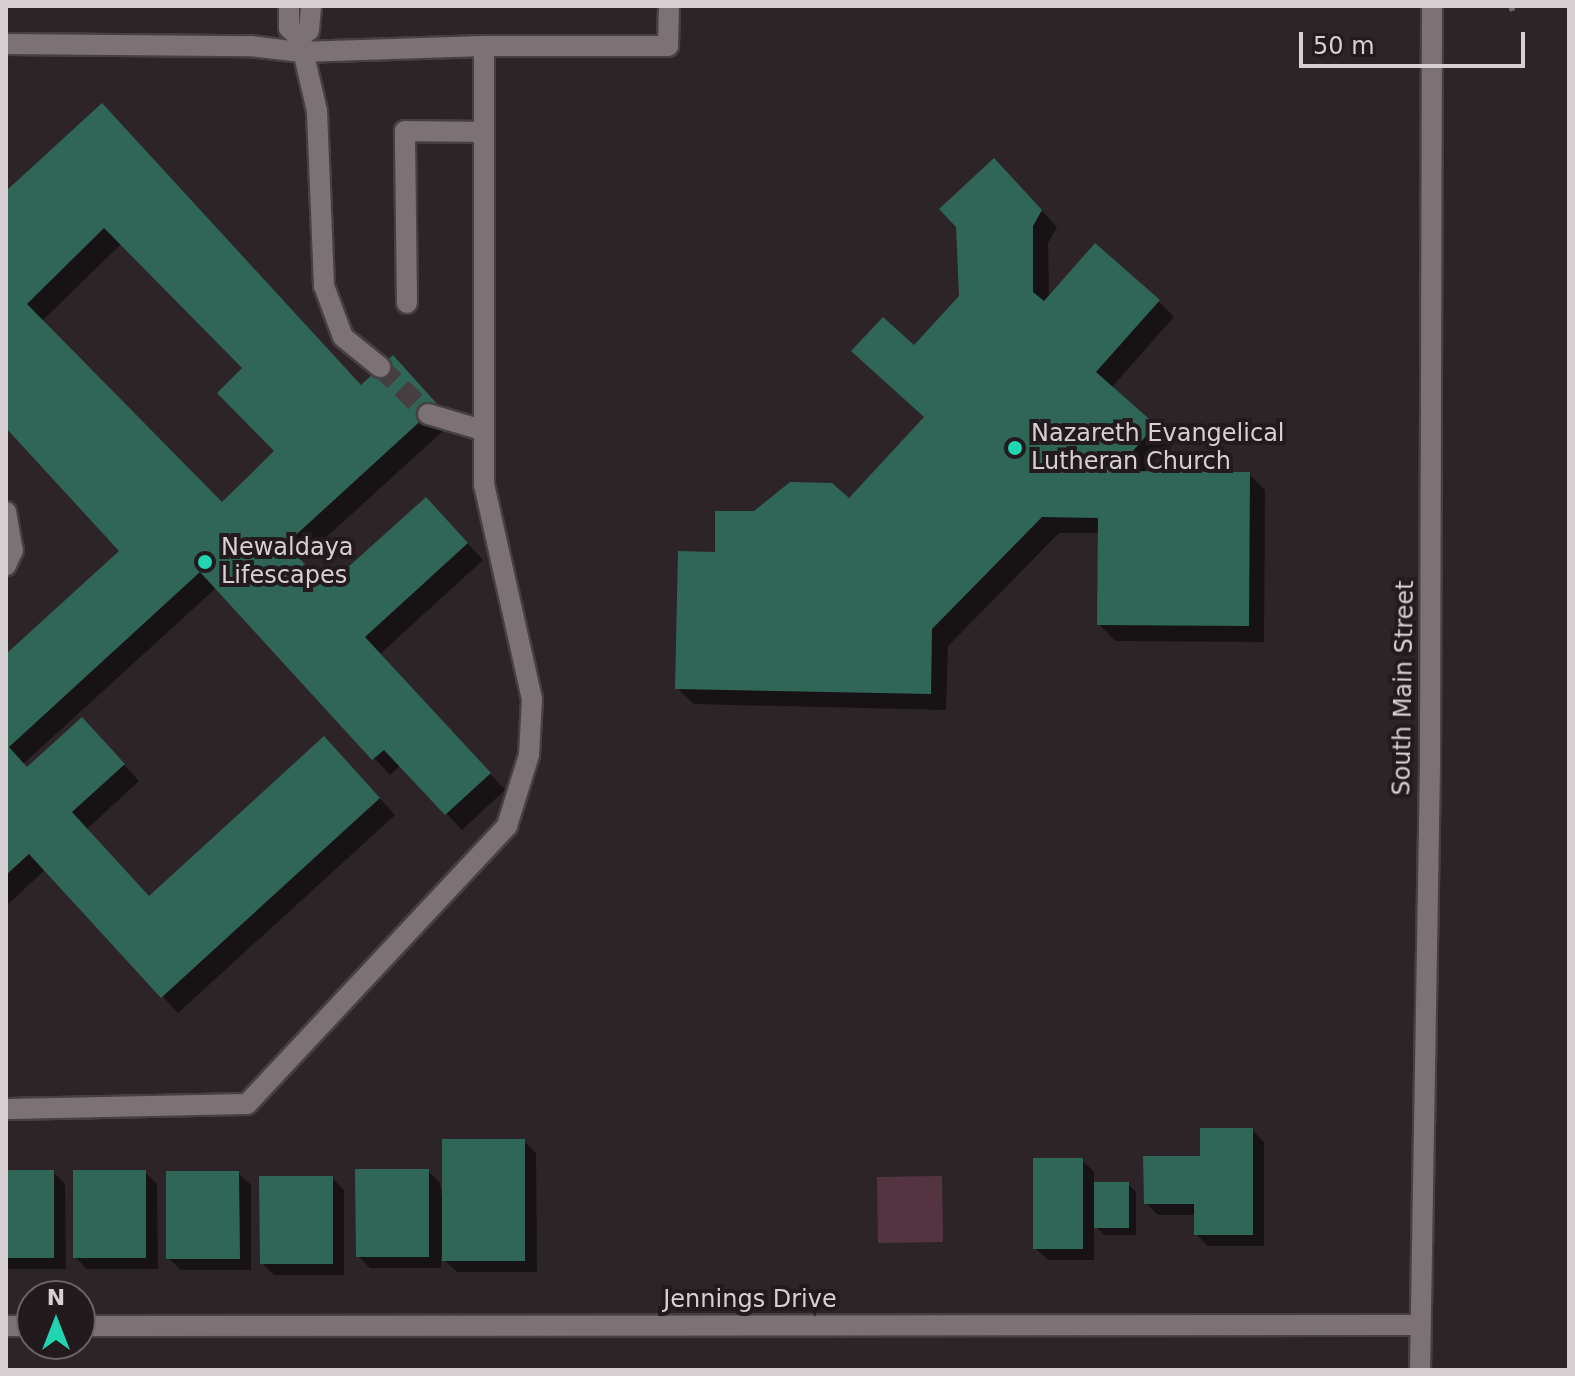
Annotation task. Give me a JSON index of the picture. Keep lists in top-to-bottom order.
{
  "streets": {
    "street": ["South Main Street", "Jennings Drive"]
  },
  "crossings": [
    ["South Main Street", "Jennings Drive"]
  ],
  "places": ["Nazareth Evangelical Lutheran Church", "Newaldaya Lifescapes"],
  "scale_bar": "50 m",
  "north": "top"
}
